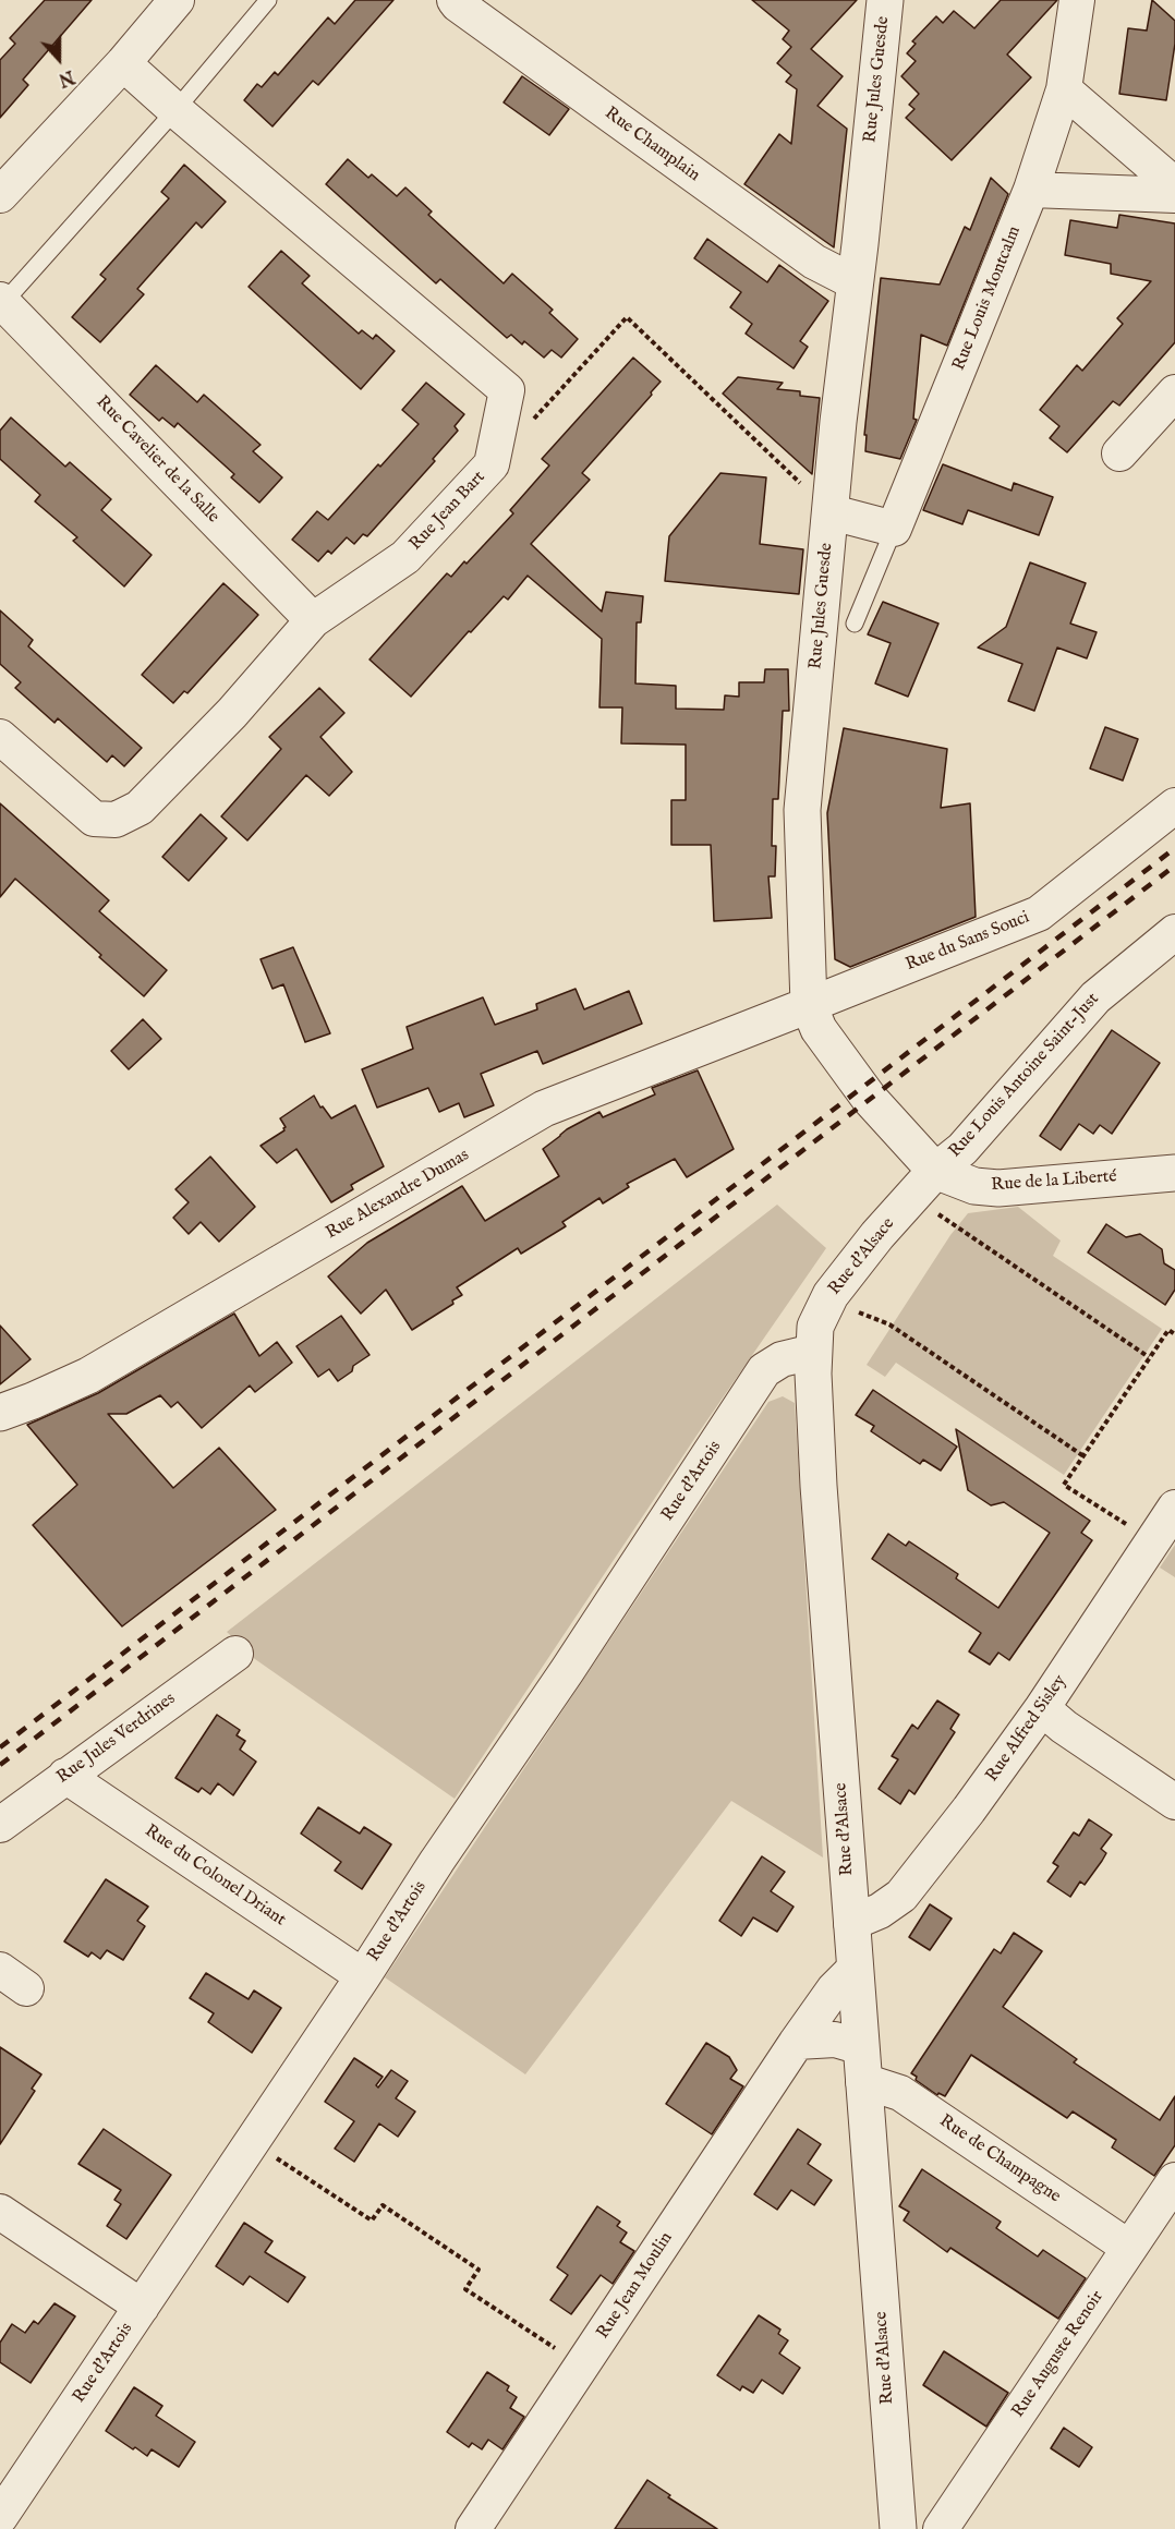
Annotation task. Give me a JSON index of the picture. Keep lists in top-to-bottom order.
{
  "streets": {
    "street": [
      "Rue Jules Guesde",
      "Rue Champlain",
      "Rue Louis Montcalm",
      "Rue Cavelier de la Salle",
      "Rue Jean Bart",
      "Rue du Sans Souci",
      "Rue Louis Antoine Saint-Just",
      "Rue de la Liberté",
      "Rue Alexandre Dumas",
      "Rue d'Alsace",
      "Rue d'Artois",
      "Rue Alfred Sisley",
      "Rue Jules Verdrines",
      "Rue du Colonel Driant",
      "Rue de Champagne",
      "Rue Jean Moulin",
      "Rue Auguste Renoir"
    ]
  },
  "crossings": [
    ["Rue Jules Guesde", "Rue Champlain"],
    ["Rue Jules Guesde", "Rue du Sans Souci"],
    ["Rue Jules Guesde", "Rue Louis Antoine Saint-Just"],
    ["Rue Jules Guesde", "Rue de la Liberté"],
    ["Rue Jules Guesde", "Rue Alexandre Dumas"],
    ["Rue Jules Guesde", "Rue d'Alsace"],
    ["Rue Cavelier de la Salle", "Rue Jean Bart"],
    ["Rue du Sans Souci", "Rue Alexandre Dumas"],
    ["Rue Louis Antoine Saint-Just", "Rue de la Liberté"],
    ["Rue Louis Antoine Saint-Just", "Rue d'Alsace"],
    ["Rue de la Liberté", "Rue d'Alsace"],
    ["Rue d'Alsace", "Rue d'Artois"],
    ["Rue d'Alsace", "Rue Alfred Sisley"],
    ["Rue d'Alsace", "Rue de Champagne"],
    ["Rue d'Alsace", "Rue Jean Moulin"],
    ["Rue d'Artois", "Rue du Colonel Driant"],
    ["Rue Jules Verdrines", "Rue du Colonel Driant"],
    ["Rue de Champagne", "Rue Jean Moulin"],
    ["Rue de Champagne", "Rue Auguste Renoir"]
  ],
  "north": "bottom"
}
